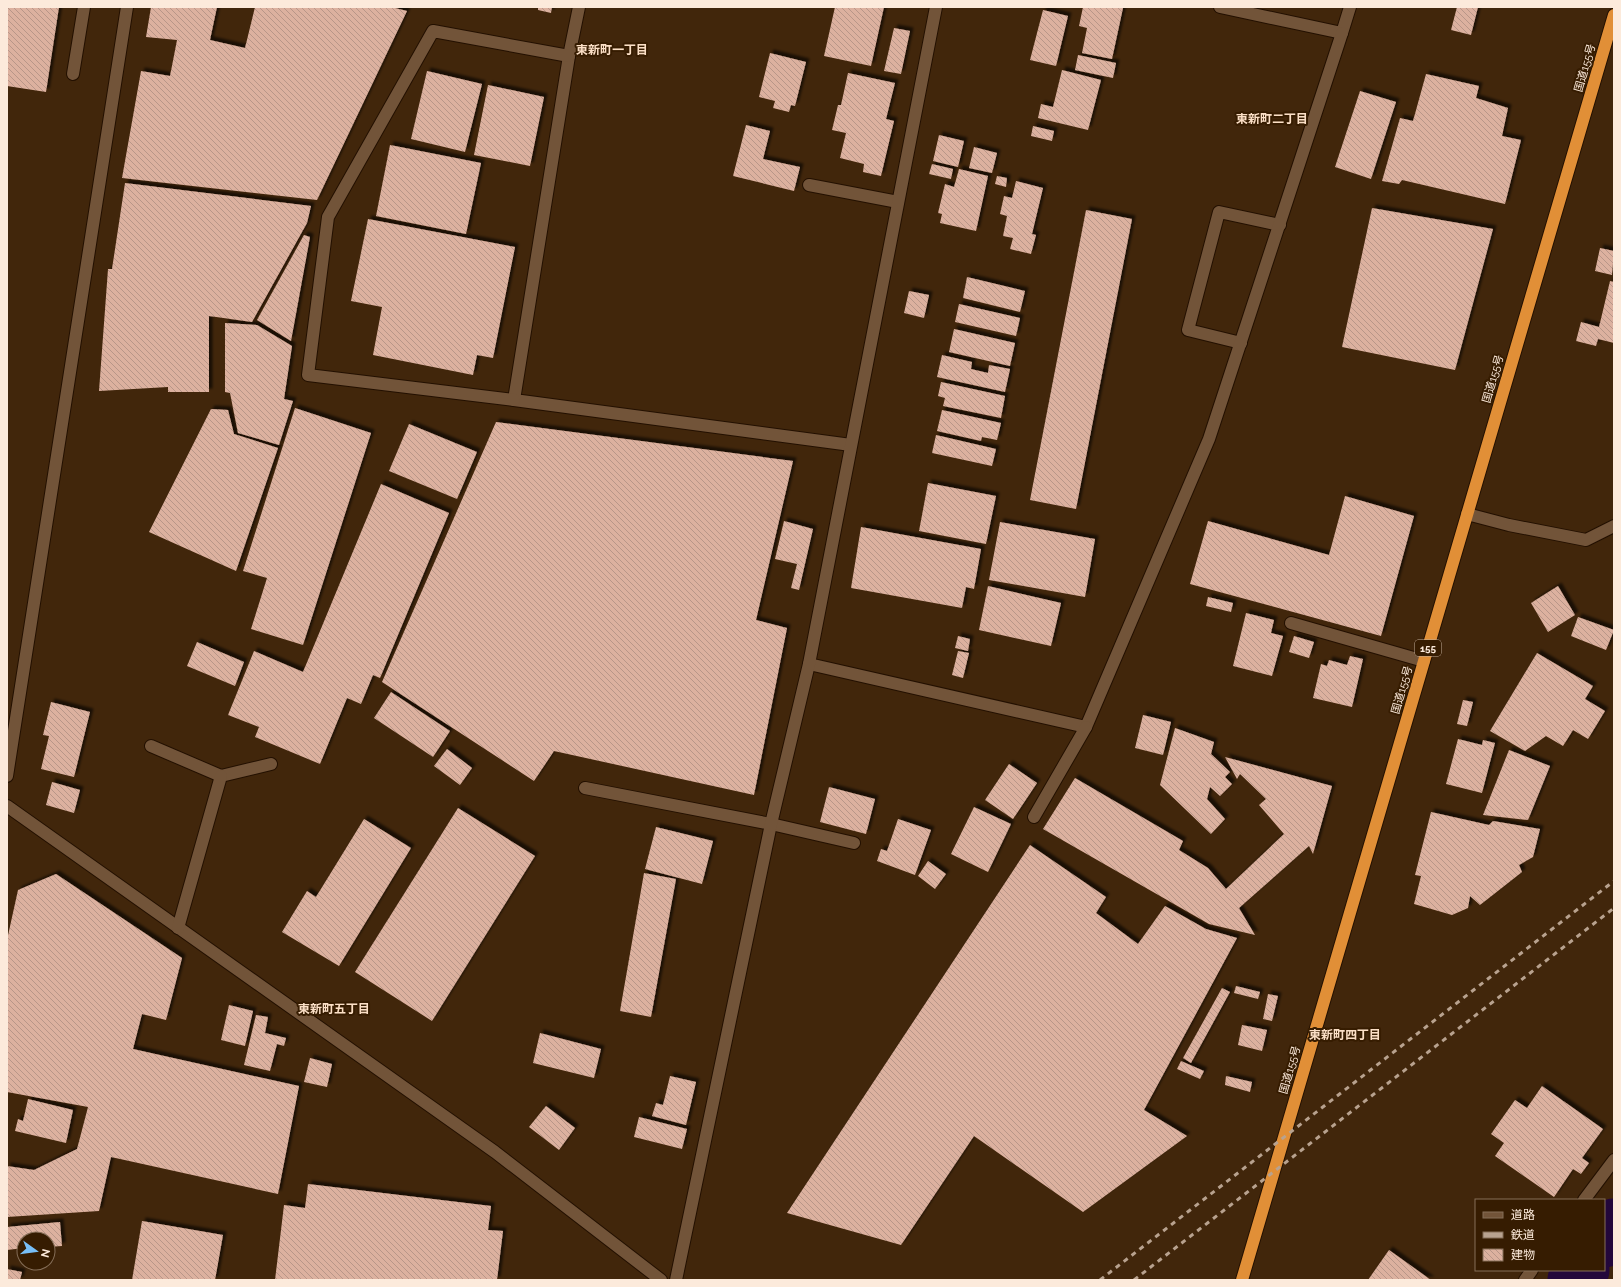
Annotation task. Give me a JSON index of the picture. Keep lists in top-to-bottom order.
{
  "streets": {
    "highway": ["国道155号", "155"]
  },
  "districts": [
    "東新町一丁目",
    "東新町二丁目",
    "東新町五丁目",
    "東新町四丁目"
  ],
  "legend": ["道路", "鉄道", "建物"],
  "north": "right"
}
